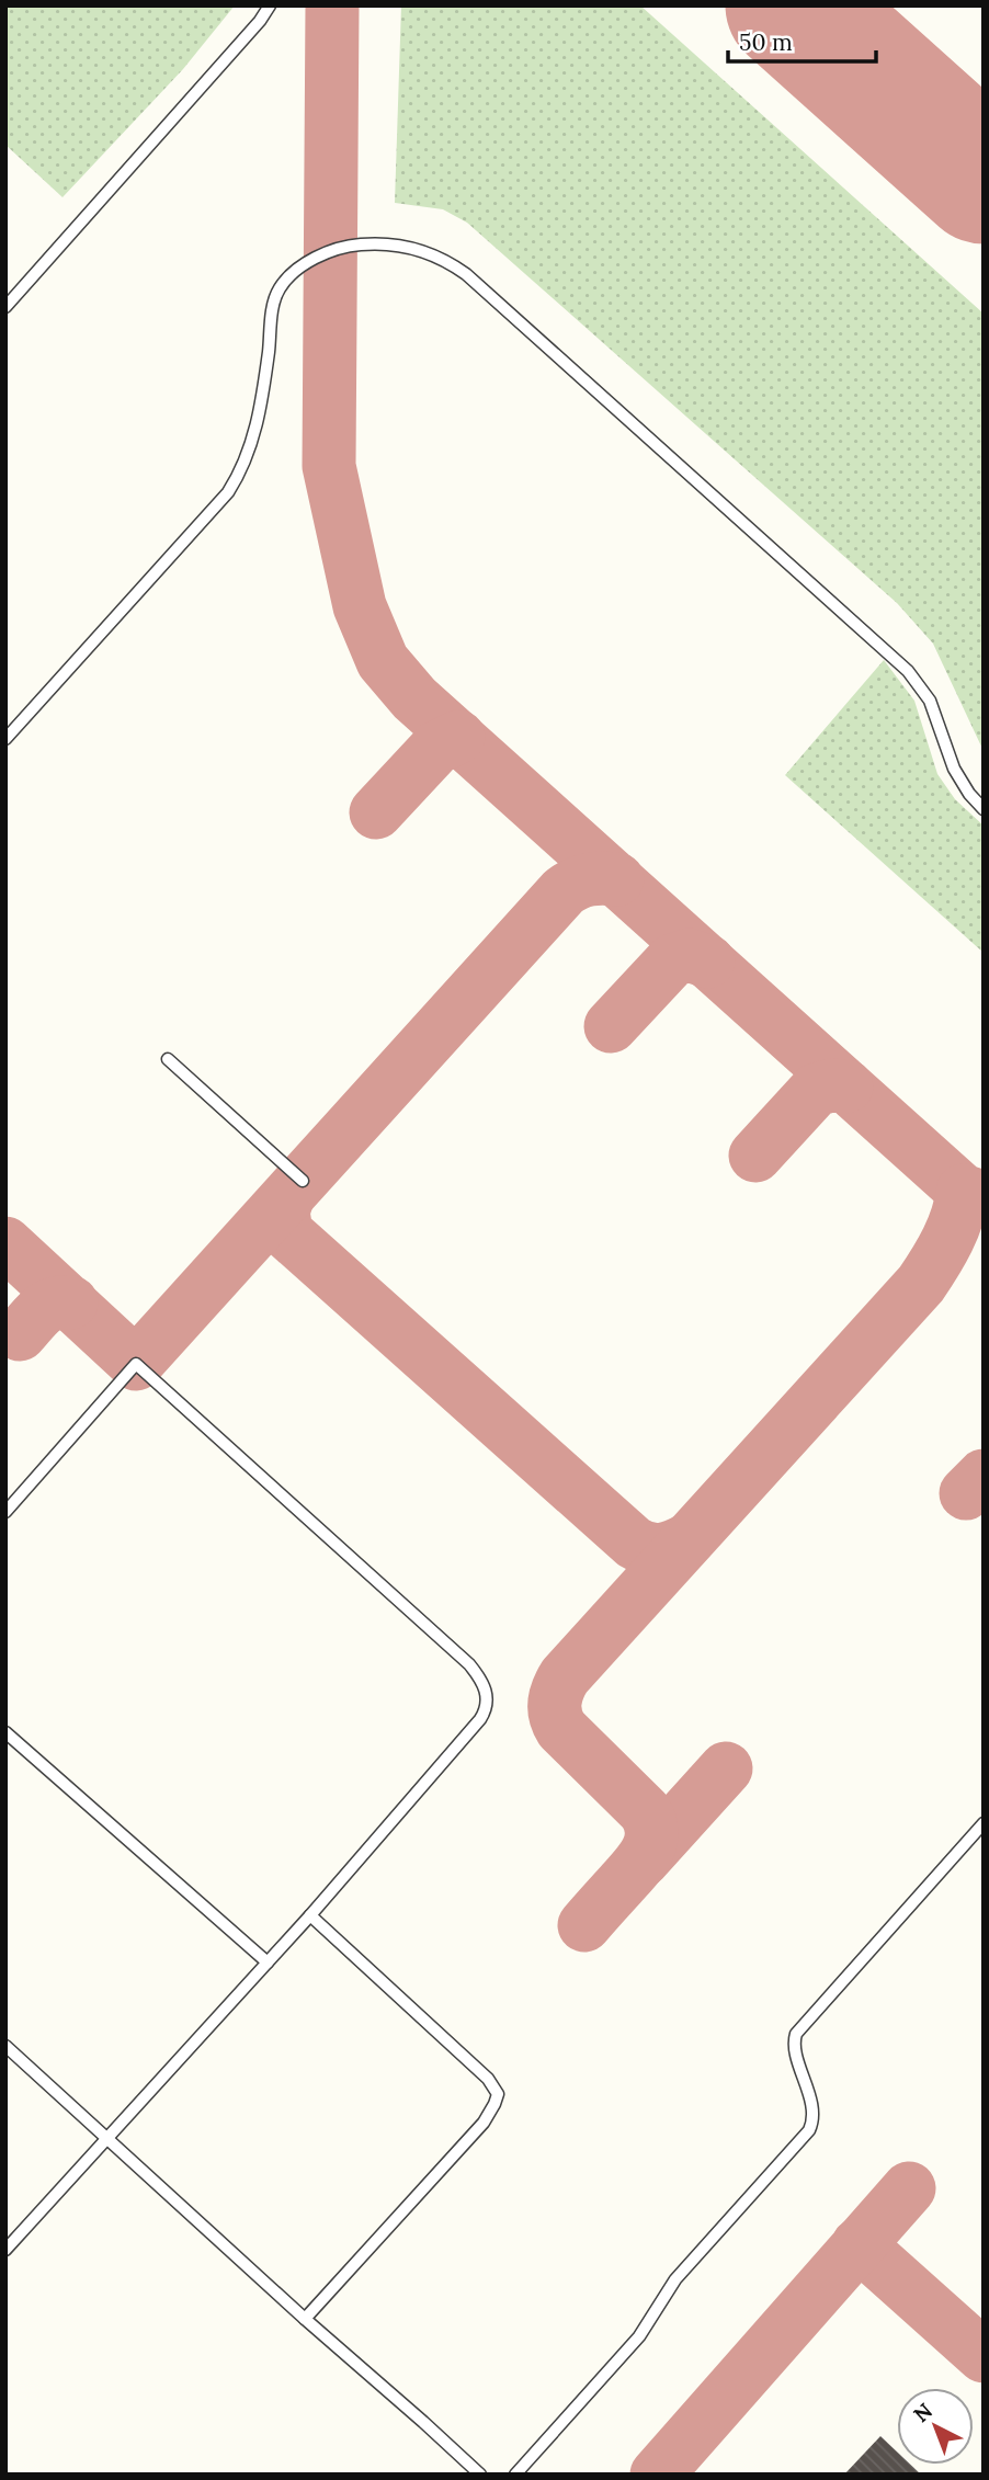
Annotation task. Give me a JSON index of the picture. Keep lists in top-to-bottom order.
{
  "scale_bar": "50 m",
  "north": "top left"
}
